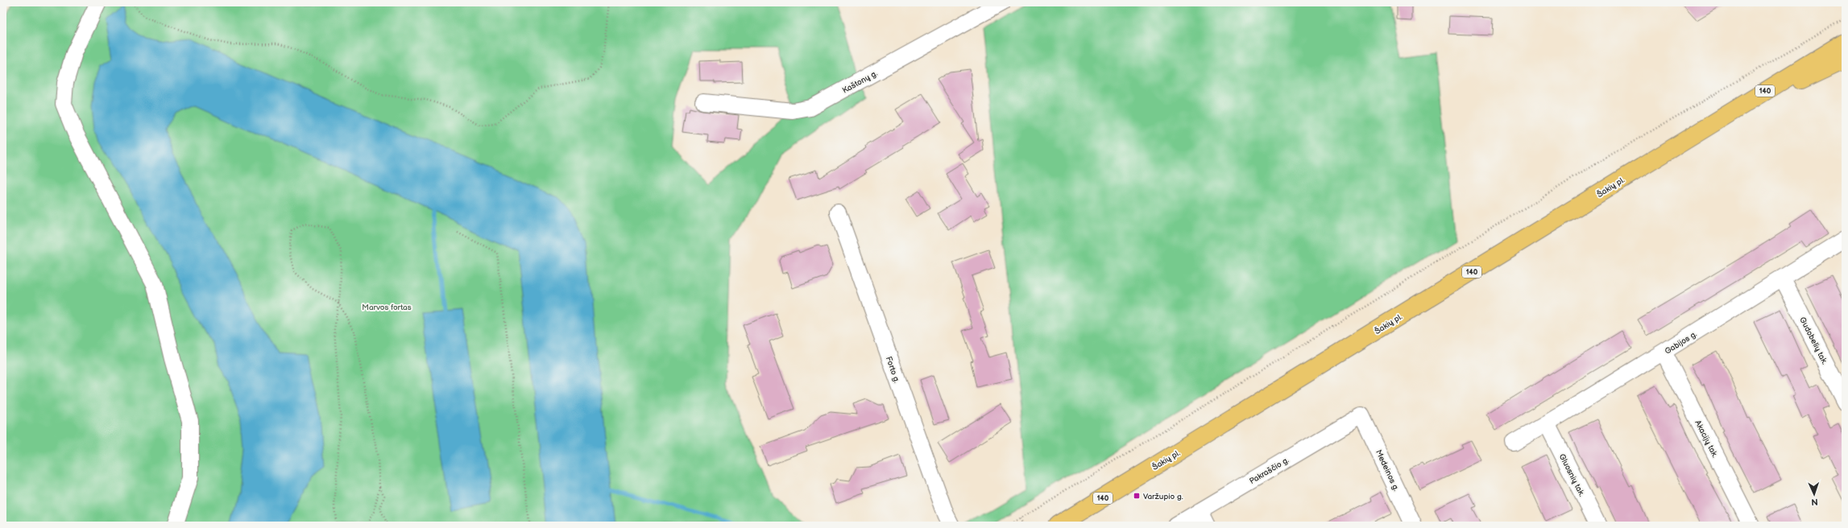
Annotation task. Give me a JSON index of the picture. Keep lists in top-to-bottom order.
{
  "streets": {
    "main road": ["140", "Šakių pl."],
    "street": [
      "Kaštonų g.",
      "Gudobelių tak.",
      "Gabijos g.",
      "Forto g.",
      "Akacijų tak.",
      "Pakraščio g.",
      "Medeinos g.",
      "Gluosnių tak."
    ]
  },
  "crossings": [
    ["Gudobelių tak.", "Gabijos g."],
    ["Gabijos g.", "Akacijų tak."],
    ["Gabijos g.", "Gluosnių tak."],
    ["Pakraščio g.", "Medeinos g."]
  ],
  "parks": ["Marvos fortas"],
  "places": {
    "transit": ["Varžupio g."]
  },
  "north": "bottom"
}
